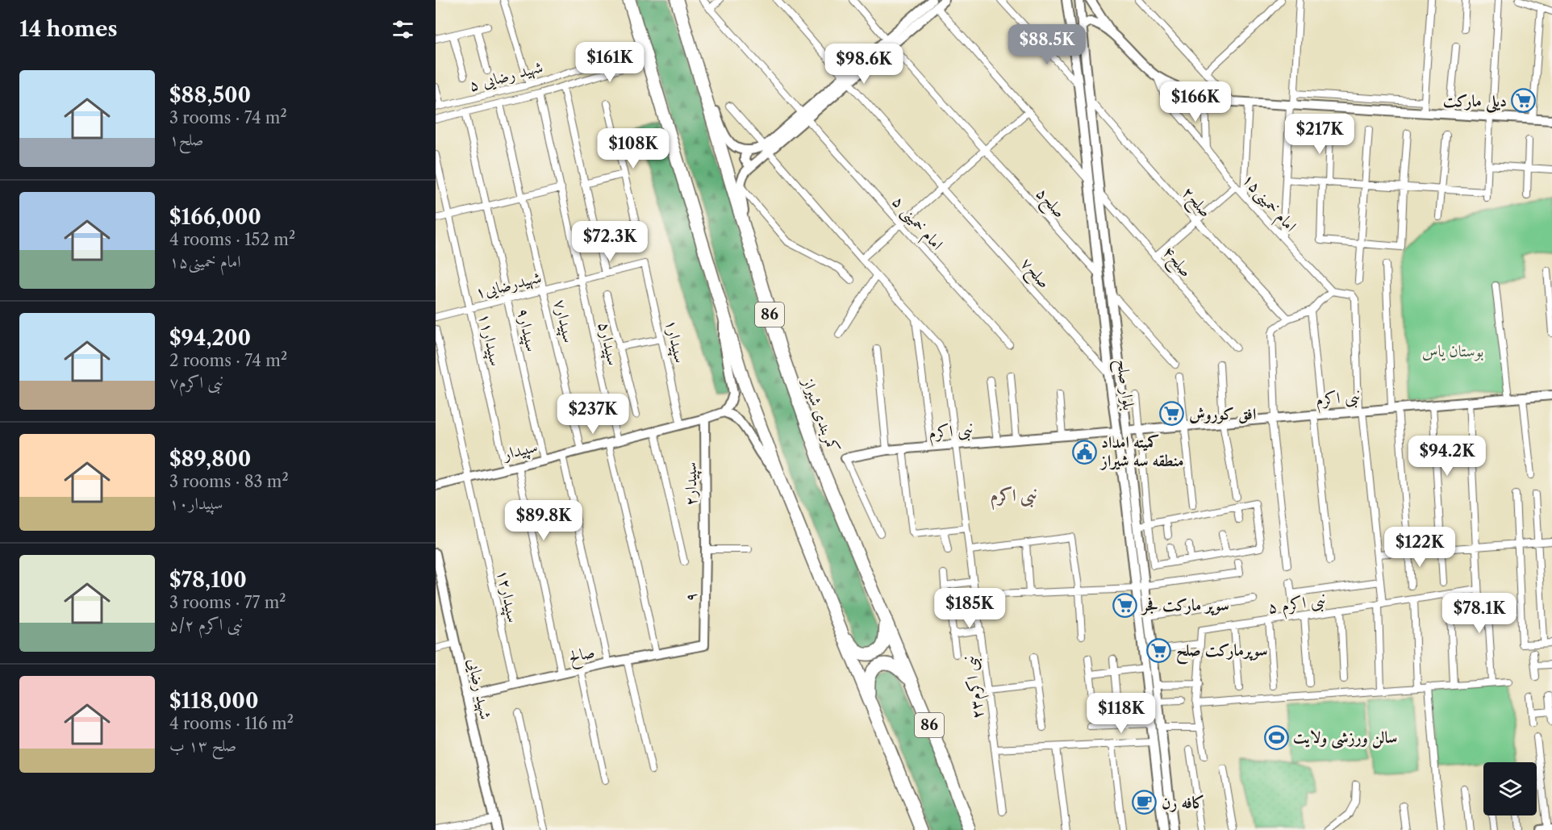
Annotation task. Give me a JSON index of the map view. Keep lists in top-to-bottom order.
{
  "streets": {
    "highway": ["86", "کمربندی شیراز"],
    "street": [
      "شهید رضایی ۵",
      "صلح۲",
      "صلح۵",
      "۱۵امام خمینی",
      "امام خمینی ۵",
      "صلح۴",
      "صلح۷",
      "شهیدرضایی۱",
      "سپیدار۷",
      "سپیدار۹",
      "سپیدار۱۱",
      "سپیدار۱",
      "سپیدار۵",
      "بلوار صلح",
      "نبی اکرم",
      "سپیدار",
      "سپیدار۲",
      "سپیدار۱۲",
      "۹",
      "نبی اکرم ۵",
      "صالح",
      "نبی اکرم۲۳",
      "شهید رضایی"
    ]
  },
  "crossings": [
    ["شهید رضایی ۵", "سپیدار۷"],
    ["شهید رضایی ۵", "سپیدار۹"],
    ["شهید رضایی ۵", "سپیدار۵"],
    ["صلح۲", "بلوار صلح"],
    ["صلح۵", "بلوار صلح"],
    ["صلح۴", "بلوار صلح"],
    ["صلح۷", "بلوار صلح"],
    ["شهیدرضایی۱", "سپیدار۷"],
    ["شهیدرضایی۱", "سپیدار۹"],
    ["شهیدرضایی۱", "سپیدار۱۱"],
    ["شهیدرضایی۱", "سپیدار۱"],
    ["شهیدرضایی۱", "سپیدار۵"],
    ["سپیدار۷", "سپیدار"],
    ["سپیدار۹", "سپیدار"],
    ["سپیدار۱۱", "سپیدار"],
    ["سپیدار۱", "سپیدار"],
    ["سپیدار۵", "سپیدار"],
    ["سپیدار۵", "صالح"],
    ["بلوار صلح", "نبی اکرم"],
    ["نبی اکرم", "نبی اکرم۲۳"],
    ["سپیدار", "سپیدار۲"],
    ["سپیدار", "سپیدار۱۲"],
    ["سپیدار۲", "۹"],
    ["سپیدار۱۲", "صالح"],
    ["۹", "صالح"],
    ["صالح", "شهید رضایی"]
  ],
  "districts": ["نبی اکرم"],
  "parks": ["بوستان یاس"],
  "places": {
    "supermarket": [
      "دیلی مارکت",
      "افق کوروش",
      "سوپر مارکت فجر",
      "سوپرمارکت صلح"
    ],
    "public building": ["کمیته امداد منطقه سه شیراز"],
    "sports": ["سالن ورزشی ولایت"],
    "cafe": ["کافه رن"]
  },
  "page": {
    "heading": "14 homes",
    "price": [
      "$88.5K",
      "$161K",
      "$98.6K",
      "$166K",
      "$217K",
      "$108K",
      "$72.3K",
      "$237K",
      "$94.2K",
      "$89.8K",
      "$122K",
      "$185K",
      "$78.1K",
      "$118K"
    ],
    "list": [
      {
        "name": "$88,500",
        "note": "3 rooms · 74 m² · ۱صلح"
      },
      {
        "name": "$166,000",
        "note": "4 rooms · 152 m² · ۱۵امام خمینی"
      },
      {
        "name": "$94,200",
        "note": "2 rooms · 74 m² · نبی اکرم۷"
      },
      {
        "name": "$89,800",
        "note": "3 rooms · 83 m² · سپیدار۱۰"
      },
      {
        "name": "$78,100",
        "note": "3 rooms · 77 m² · نبی اکرم ۵/۲"
      },
      {
        "name": "$118,000",
        "note": "4 rooms · 116 m² · صلح ۱۳ ب"
      }
    ]
  }
}
